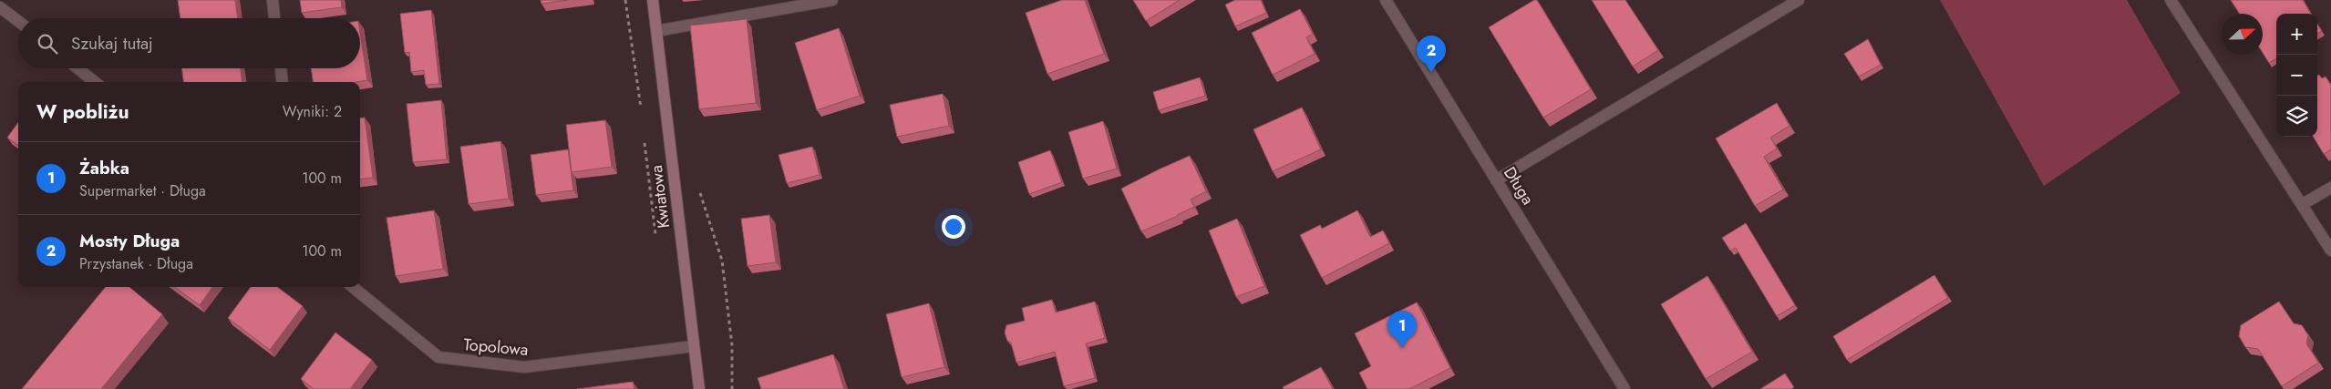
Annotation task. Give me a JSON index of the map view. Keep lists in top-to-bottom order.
{
  "streets": {
    "main road": ["Kwiatowa"],
    "street": ["Długa", "Topolowa"]
  },
  "crossings": [
    ["Kwiatowa", "Topolowa"]
  ],
  "north": "right",
  "page": {
    "map_buttons": ["+", "−"],
    "search": "Szukaj tutaj",
    "pins": ["2", "1"],
    "heading": ["W pobliżu", "Wyniki: 2"],
    "list": [
      {
        "mark": "1",
        "name": "Żabka",
        "note": "Supermarket · Długa",
        "value": "100 m"
      },
      {
        "mark": "2",
        "name": "Mosty Długa",
        "note": "Przystanek · Długa",
        "value": "100 m"
      }
    ]
  }
}
